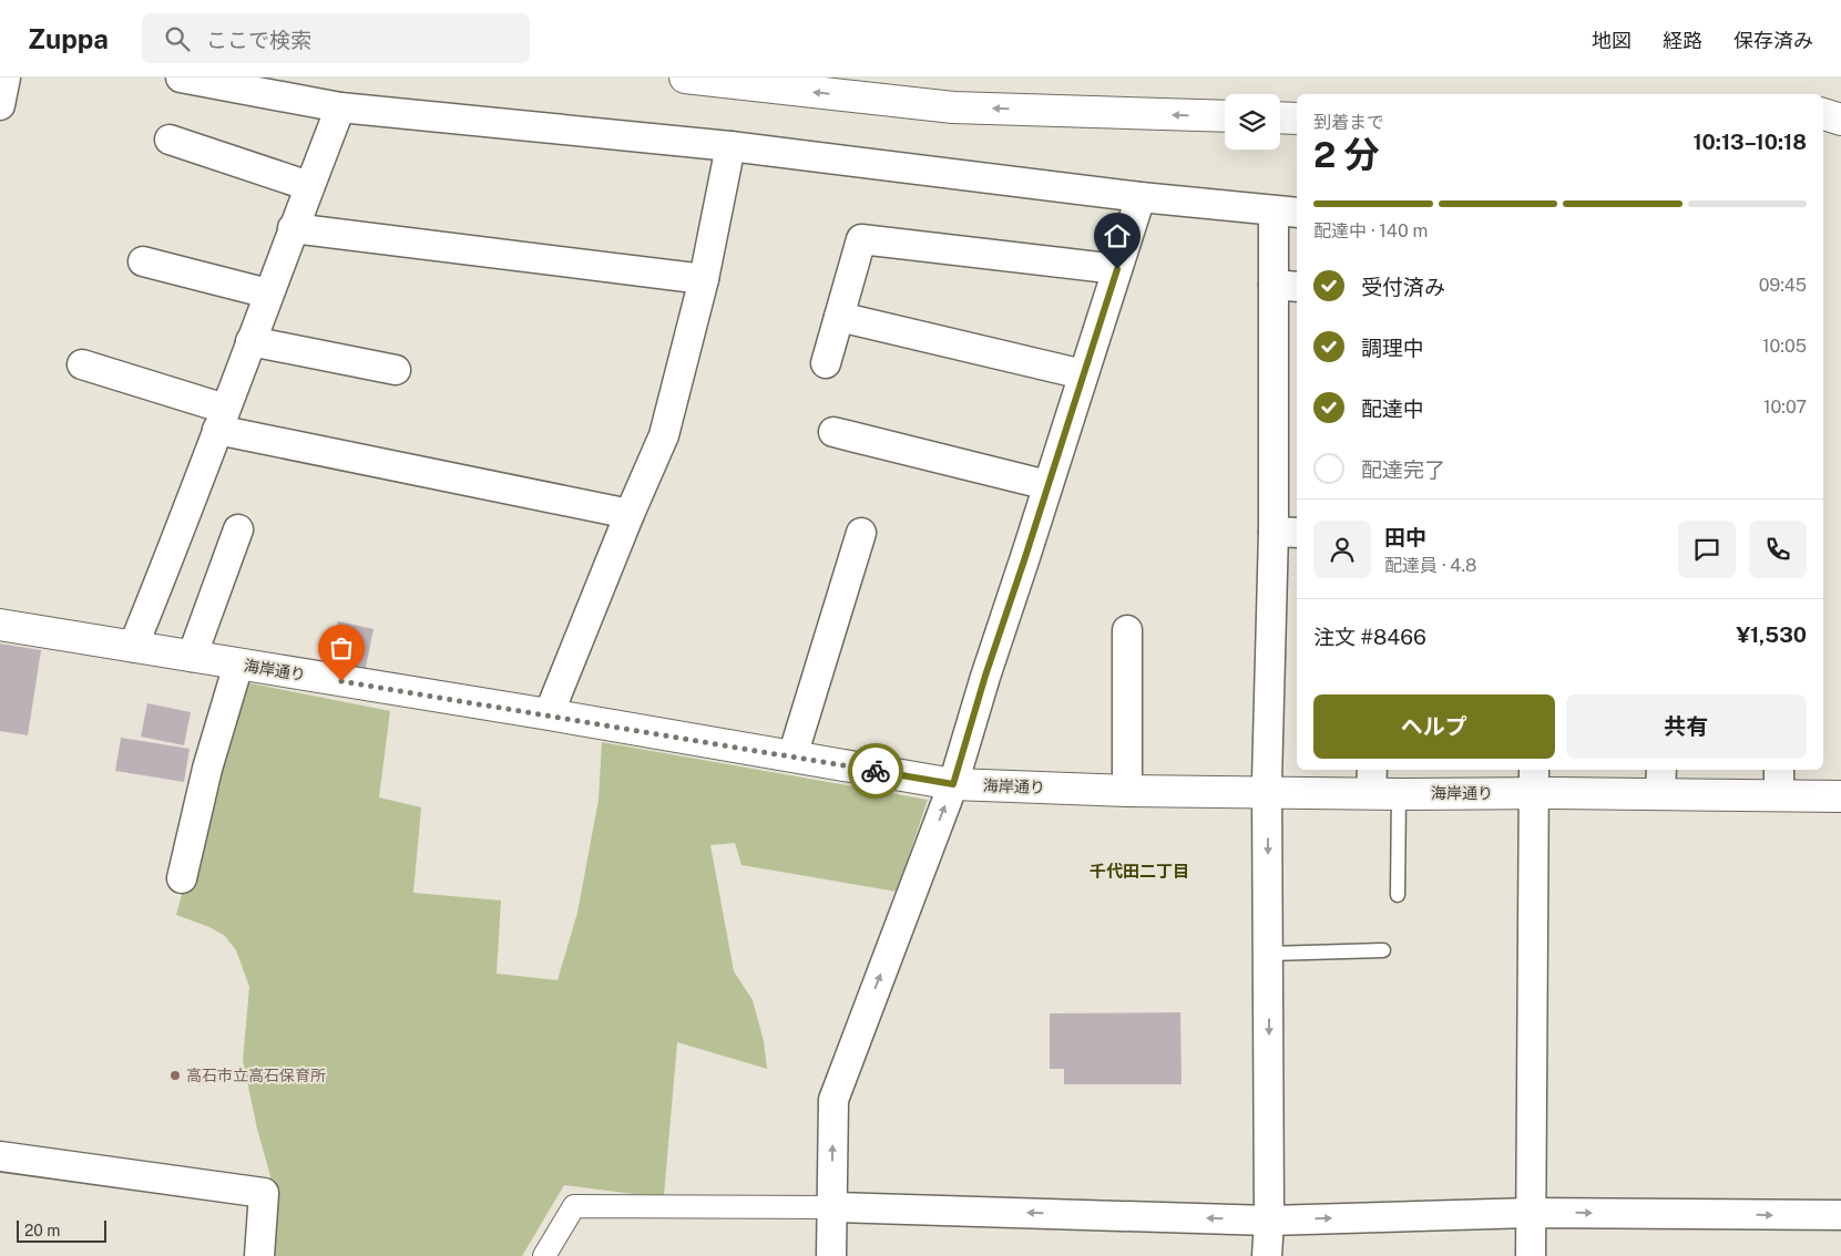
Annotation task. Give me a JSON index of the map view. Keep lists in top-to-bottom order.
{
  "streets": {
    "street": ["海岸通り"]
  },
  "districts": ["千代田二丁目"],
  "places": ["高石市立高石保育所"],
  "scale_bar": "20 m",
  "page": {
    "header": "Zuppa",
    "search": "ここで検索",
    "nav": ["地図", "経路", "保存済み"],
    "heading": ["2 分", "到着まで", "10:13–10:18"],
    "panel": [
      "田中",
      "配達員 · 4.8",
      "注文 #8466",
      "¥1,530"
    ],
    "bar": "配達中 · 140 m",
    "list": [
      ["受付済み", "09:45"],
      ["調理中", "10:05"],
      ["配達中", "10:07"],
      "配達完了"
    ],
    "buttons": ["ヘルプ", "共有"],
    "scale": "20 m"
  }
}
